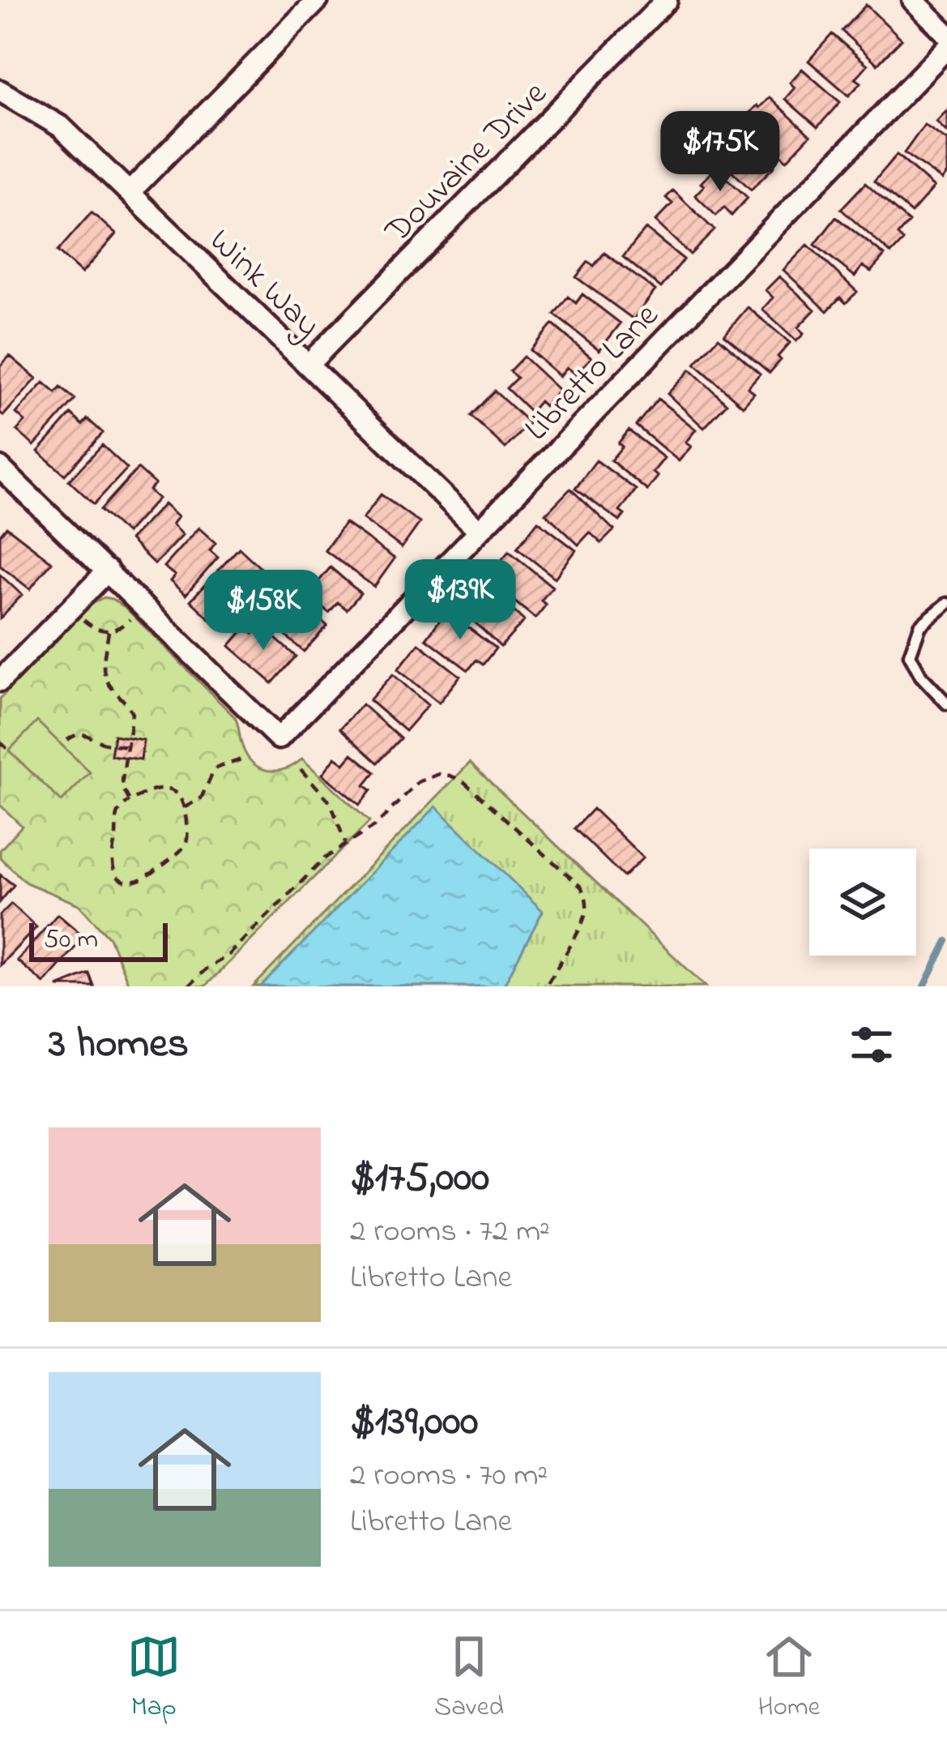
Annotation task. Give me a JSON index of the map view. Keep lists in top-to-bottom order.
{
  "streets": {
    "street": ["Douvaine Drive", "Wink Way", "Libretto Lane"]
  },
  "crossings": [
    ["Douvaine Drive", "Wink Way"],
    ["Wink Way", "Libretto Lane"]
  ],
  "scale_bar": "50 m",
  "page": {
    "price": ["$175K", "$139K", "$158K"],
    "scale": "50 m",
    "heading": "3 homes",
    "list": [
      {
        "name": "$175,000",
        "note": "2 rooms · 72 m² · Libretto Lane"
      },
      {
        "name": "$139,000",
        "note": "2 rooms · 70 m² · Libretto Lane"
      }
    ],
    "tabs": ["Map", "Saved", "Home"]
  }
}
